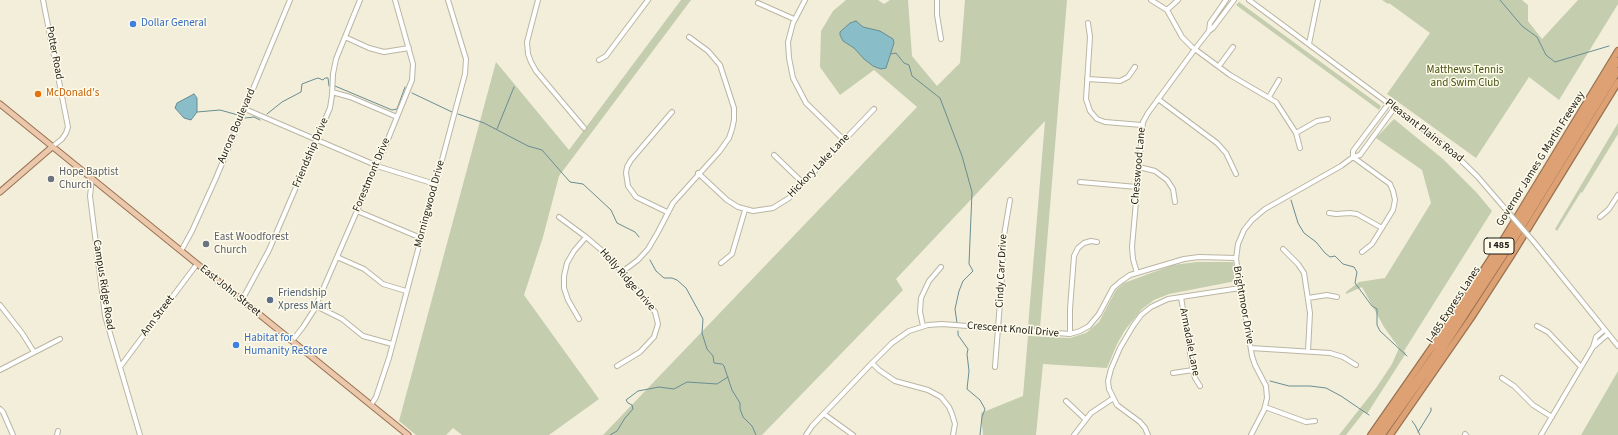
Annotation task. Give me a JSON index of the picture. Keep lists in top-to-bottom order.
{
  "streets": {
    "highway": ["Governor James G Martin Freeway", "I 485", "I-485 Express Lanes"],
    "main road": ["East John Street"],
    "street": [
      "Potter Road",
      "Aurora Boulevard",
      "Pleasant Plains Road",
      "Friendship Drive",
      "Hickory Lake Lane",
      "Chesswood Lane",
      "Forestmont Drive",
      "Morningwood Drive",
      "Cindy Carr Drive",
      "Holly Ridge Drive",
      "Campus Ridge Road",
      "Brightmoor Drive",
      "Ann Street",
      "Crescent Knoll Drive",
      "Armadale Lane"
    ]
  },
  "crossings": [
    ["Potter Road", "East John Street"],
    ["Aurora Boulevard", "East John Street"],
    ["Pleasant Plains Road", "Brightmoor Drive"],
    ["Friendship Drive", "East John Street"],
    ["Chesswood Lane", "Crescent Knoll Drive"],
    ["Forestmont Drive", "East John Street"],
    ["Morningwood Drive", "East John Street"],
    ["I 485", "I-485 Express Lanes"],
    ["Cindy Carr Drive", "Crescent Knoll Drive"],
    ["Campus Ridge Road", "East John Street"],
    ["Campus Ridge Road", "Ann Street"],
    ["East John Street", "Ann Street"],
    ["Brightmoor Drive", "Crescent Knoll Drive"]
  ],
  "parks": ["Matthews Tennis and Swim Club"],
  "places": [
    "Dollar General",
    "McDonald's",
    "Hope Baptist Church",
    "East Woodforest Church",
    "Friendship Xpress Mart",
    "Habitat for Humanity ReStore"
  ]
}
